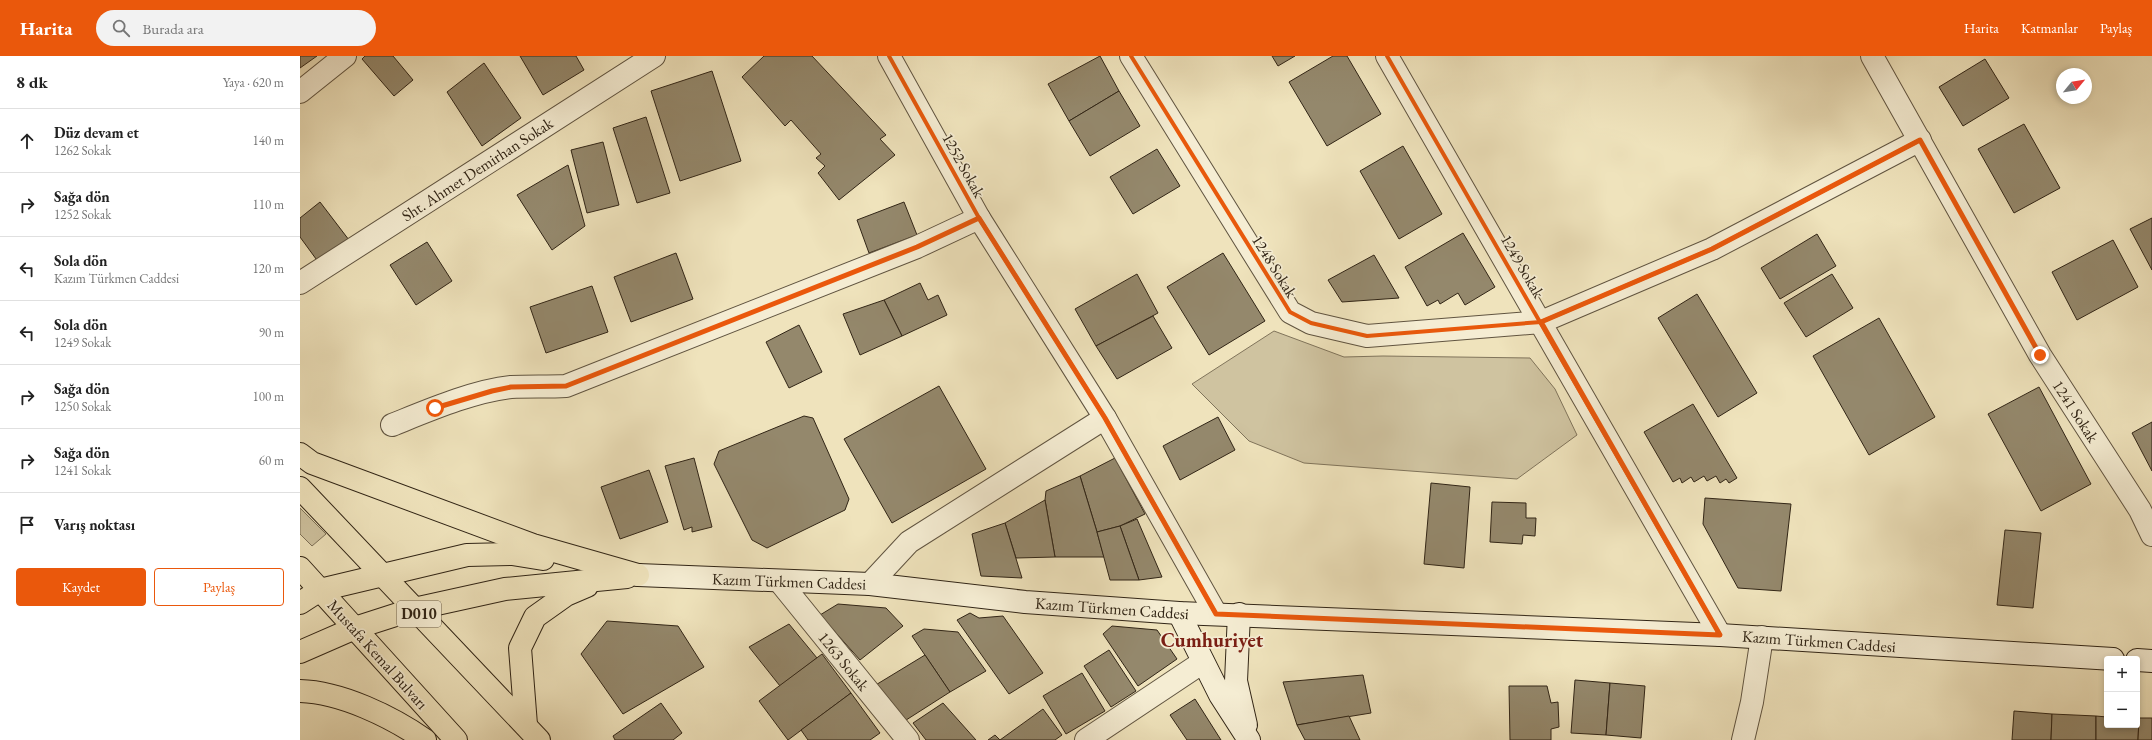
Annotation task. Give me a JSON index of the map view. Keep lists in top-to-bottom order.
{
  "streets": {
    "highway": ["D010", "Mustafa Kemal Bulvarı"],
    "street": [
      "1252 Sokak",
      "Sht. Ahmet Demirhan Sokak",
      "1248 Sokak",
      "1249 Sokak",
      "1241 Sokak",
      "Kazım Türkmen Caddesi",
      "1263 Sokak"
    ]
  },
  "crossings": [
    ["1252 Sokak", "Kazım Türkmen Caddesi"],
    ["1248 Sokak", "1249 Sokak"],
    ["1248 Sokak", "1241 Sokak"],
    ["1249 Sokak", "Kazım Türkmen Caddesi"],
    ["Kazım Türkmen Caddesi", "1263 Sokak"]
  ],
  "districts": ["Cumhuriyet"],
  "north": "top right",
  "page": {
    "header": "Harita",
    "search": "Burada ara",
    "nav": ["Harita", "Katmanlar", "Paylaş"],
    "heading": ["8 dk", "Yaya · 620 m"],
    "list": [
      ["Düz devam et", "1262 Sokak", "140 m"],
      ["Sağa dön", "1252 Sokak", "110 m"],
      ["Sola dön", "Kazım Türkmen Caddesi", "120 m"],
      ["Sola dön", "1249 Sokak", "90 m"],
      ["Sağa dön", "1250 Sokak", "100 m"],
      ["Sağa dön", "1241 Sokak", "60 m"],
      "Varış noktası"
    ],
    "buttons": ["Kaydet", "Paylaş"],
    "map_buttons": ["+", "−"]
  }
}
